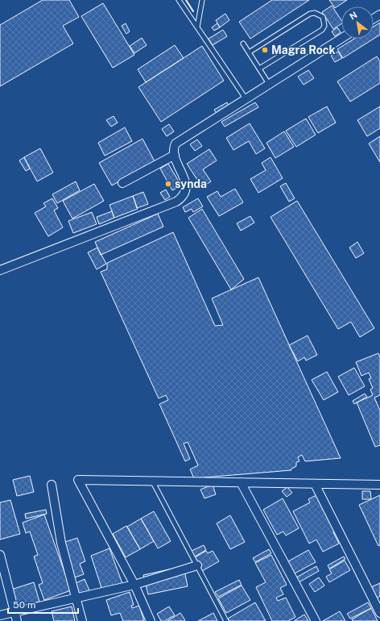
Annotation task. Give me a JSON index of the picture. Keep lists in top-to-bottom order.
{
  "places": ["Magra Rock", "synda"],
  "scale_bar": "50 m",
  "north": "top left"
}
